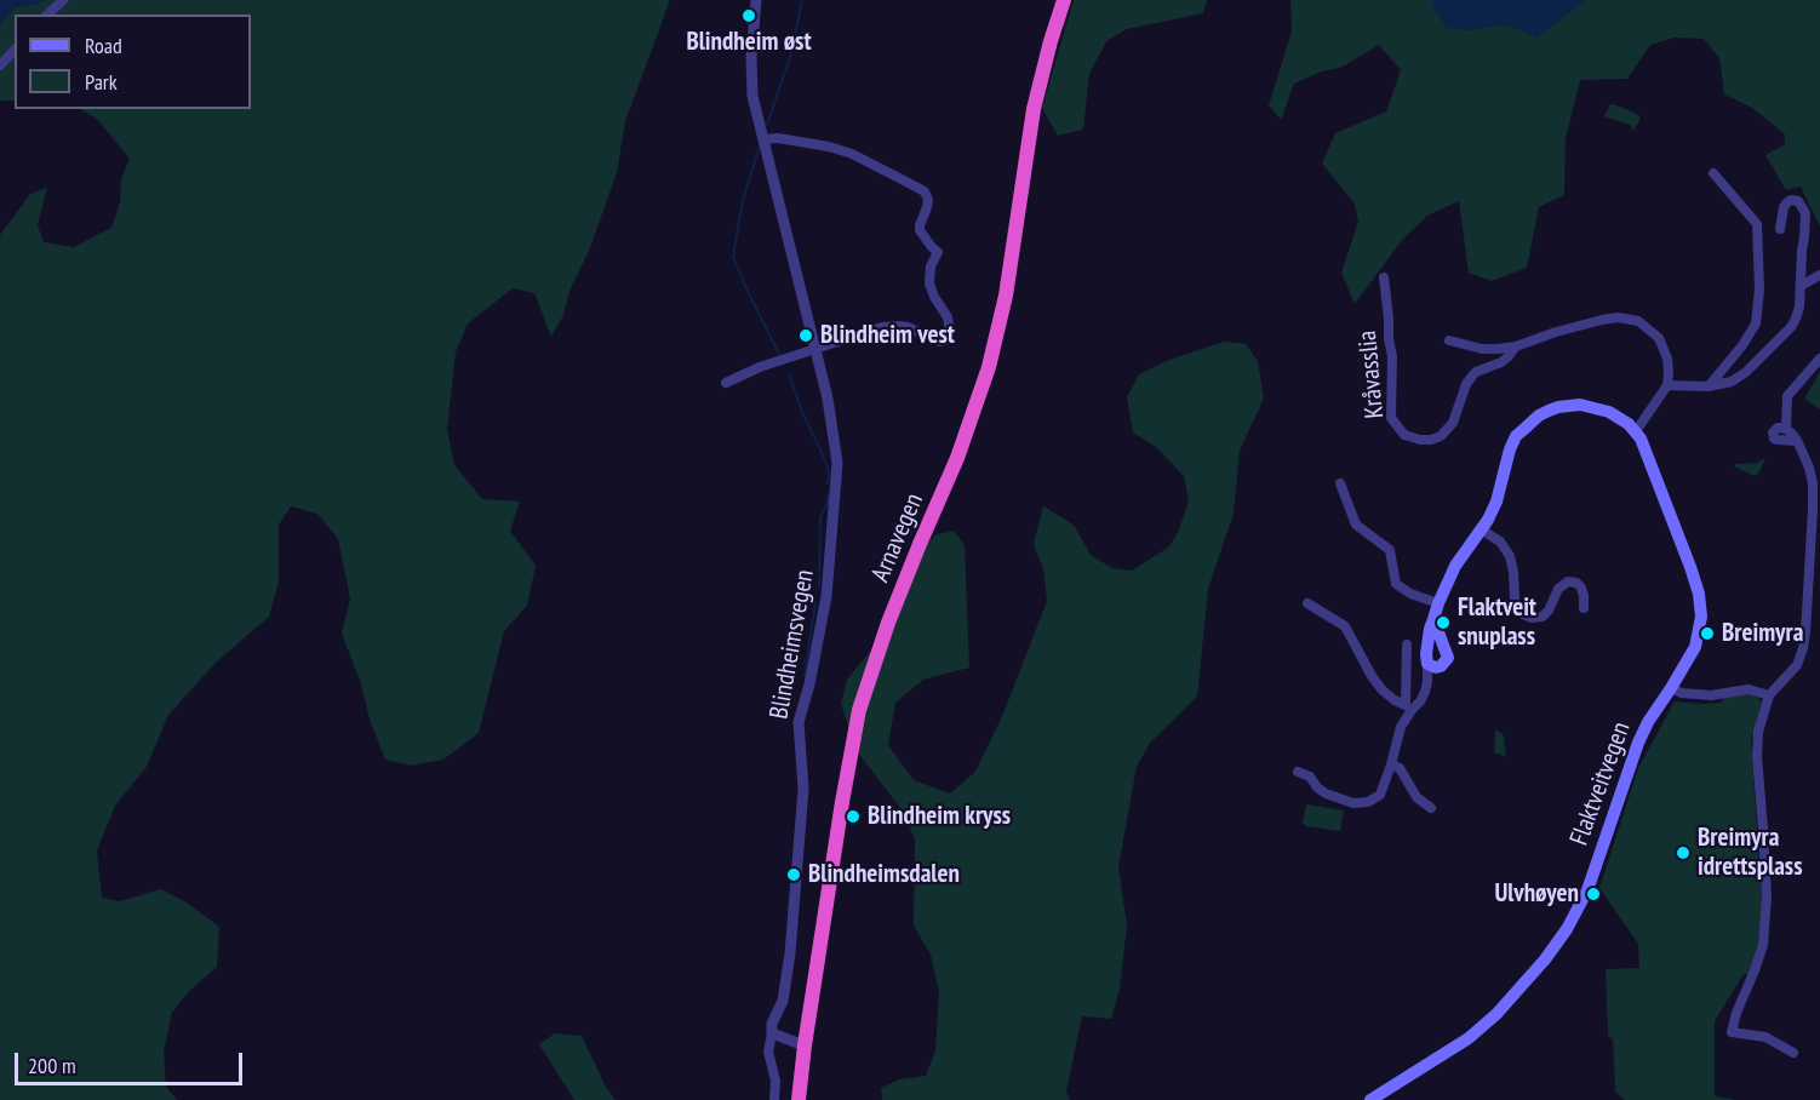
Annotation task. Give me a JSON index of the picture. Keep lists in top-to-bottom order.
{
  "streets": {
    "highway": ["Arnavegen"],
    "main road": ["Flaktveitvegen"],
    "street": ["Kråvasslia", "Blindheimsvegen"]
  },
  "places": [
    "Blindheim øst",
    "Blindheim vest",
    "Flaktveit snuplass",
    "Breimyra",
    "Blindheim kryss",
    "Breimyra idrettsplass",
    "Blindheimsdalen",
    "Ulvhøyen"
  ],
  "legend": ["Road", "Park"],
  "scale_bar": "200 m"
}
